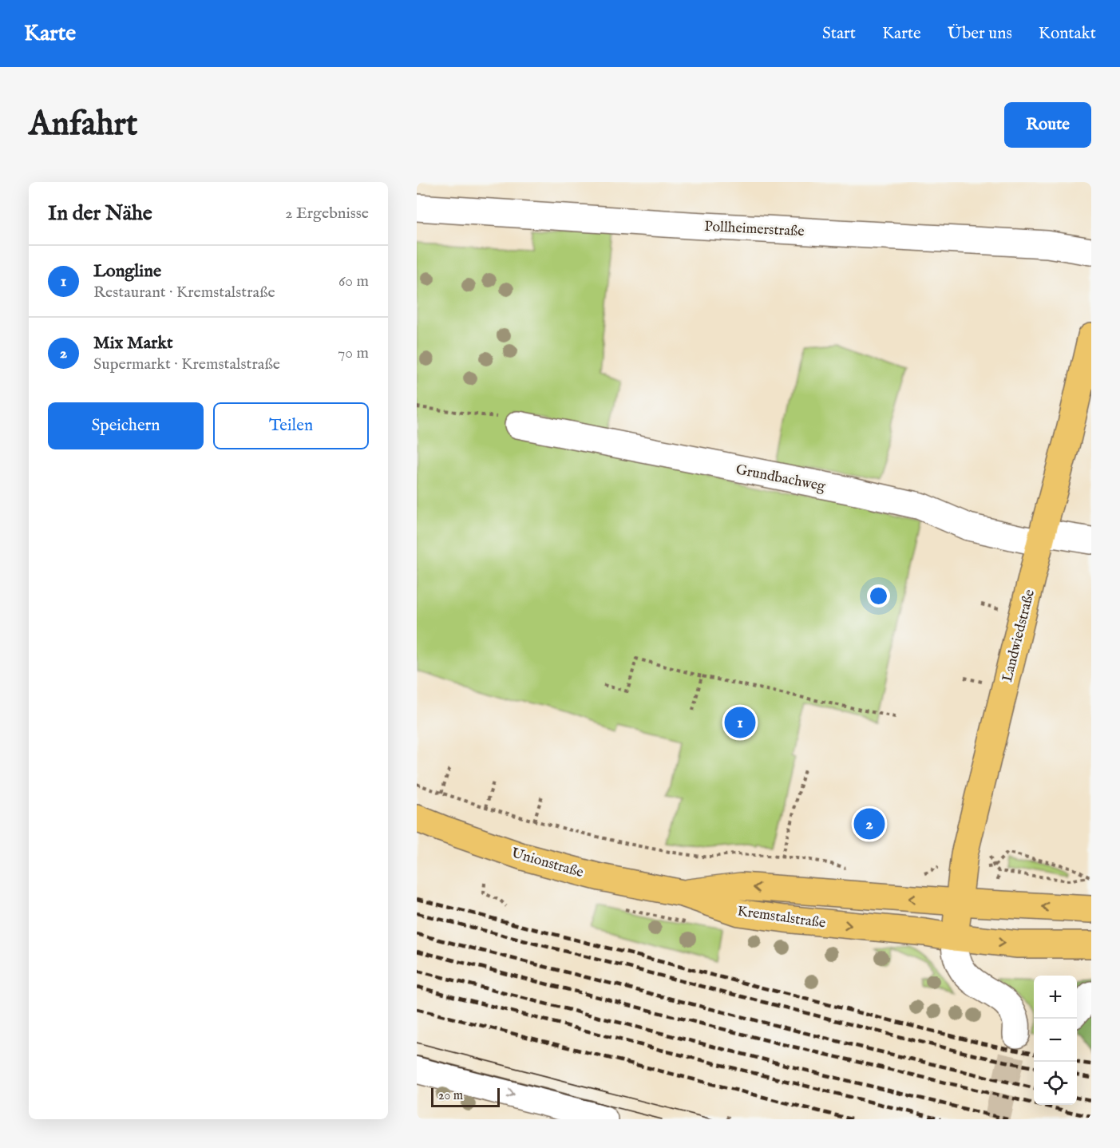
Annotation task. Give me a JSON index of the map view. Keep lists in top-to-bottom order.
{
  "streets": {
    "main road": ["Landwiedstraße", "Unionstraße", "Kremstalstraße"],
    "street": ["Pollheimerstraße", "Grundbachweg"]
  },
  "crossings": [
    ["Grundbachweg", "Landwiedstraße"],
    ["Landwiedstraße", "Kremstalstraße"],
    ["Unionstraße", "Kremstalstraße"]
  ],
  "scale_bar": "20 m",
  "page": {
    "header": "Karte",
    "nav": [
      "Start",
      "Karte",
      "Über uns",
      "Kontakt"
    ],
    "buttons": [
      "Route",
      ["Speichern", "Teilen"]
    ],
    "title": "Anfahrt",
    "heading": ["In der Nähe", "2 Ergebnisse"],
    "list": [
      {
        "mark": "1",
        "name": "Longline",
        "note": "Restaurant · Kremstalstraße",
        "value": "60 m"
      },
      {
        "mark": "2",
        "name": "Mix Markt",
        "note": "Supermarkt · Kremstalstraße",
        "value": "70 m"
      }
    ],
    "pins": ["1", "2"],
    "map_buttons": ["+", "−"],
    "scale": "20 m"
  }
}
